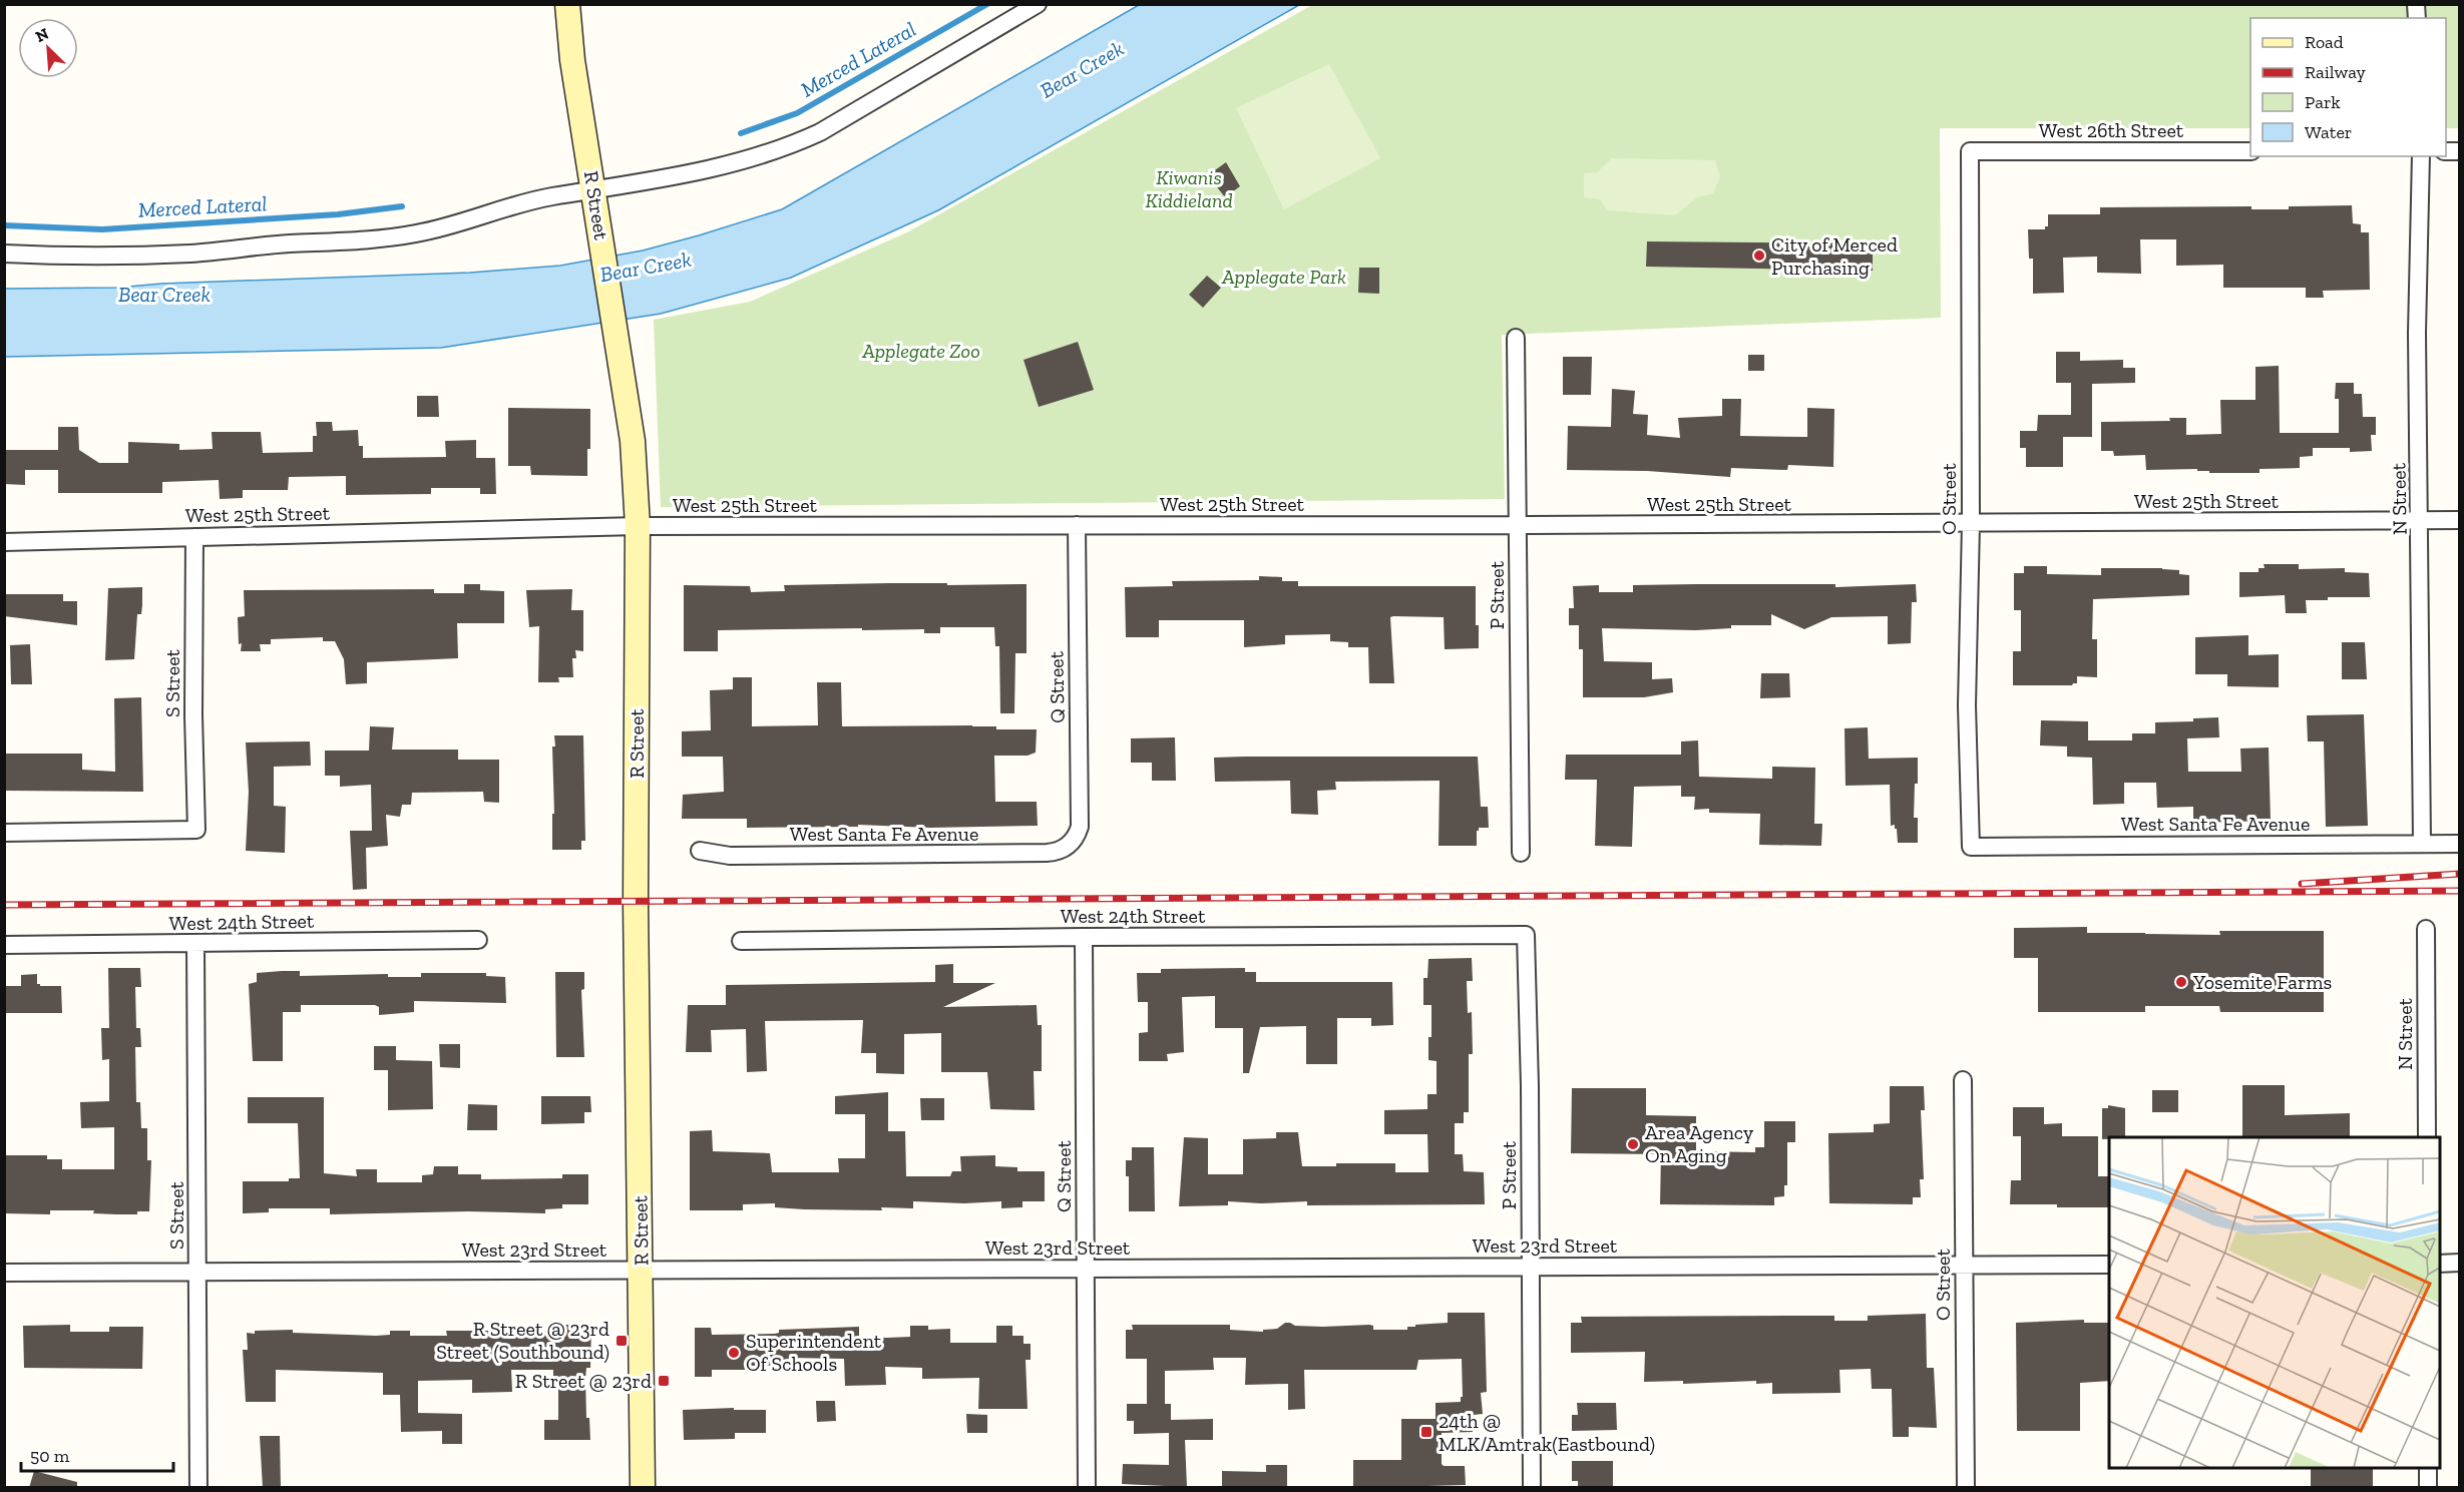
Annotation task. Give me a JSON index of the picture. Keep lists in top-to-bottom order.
{
  "streets": {
    "street": [
      "West 26th Street",
      "R Street",
      "O Street",
      "N Street",
      "West 25th Street",
      "P Street",
      "S Street",
      "Q Street",
      "West Santa Fe Avenue",
      "West 24th Street",
      "West 23rd Street"
    ]
  },
  "crossings": [
    ["West 26th Street", "O Street"],
    ["R Street", "West 25th Street"],
    ["R Street", "West 23rd Street"],
    ["O Street", "West 25th Street"],
    ["O Street", "West Santa Fe Avenue"],
    ["O Street", "West 23rd Street"],
    ["N Street", "West 25th Street"],
    ["N Street", "West Santa Fe Avenue"],
    ["West 25th Street", "P Street"],
    ["West 25th Street", "S Street"],
    ["West 25th Street", "Q Street"],
    ["P Street", "West 24th Street"],
    ["P Street", "West 23rd Street"],
    ["S Street", "West 24th Street"],
    ["S Street", "West 23rd Street"],
    ["Q Street", "West Santa Fe Avenue"],
    ["Q Street", "West 24th Street"],
    ["Q Street", "West 23rd Street"]
  ],
  "water": ["Merced Lateral", "Bear Creek"],
  "parks": ["Kiwanis Kiddieland", "Applegate Park", "Applegate Zoo"],
  "places": {
    "other": [
      "City of Merced Purchasing",
      "Yosemite Farms",
      "Area Agency On Aging",
      "Superintendent Of Schools"
    ],
    "transit": ["R Street @ 23rd Street (Southbound)", "R Street @ 23rd", "24th @ MLK/Amtrak(Eastbound)"]
  },
  "legend": [
    "Road",
    "Railway",
    "Park",
    "Water"
  ],
  "scale_bar": "50 m",
  "north": "top left"
}
